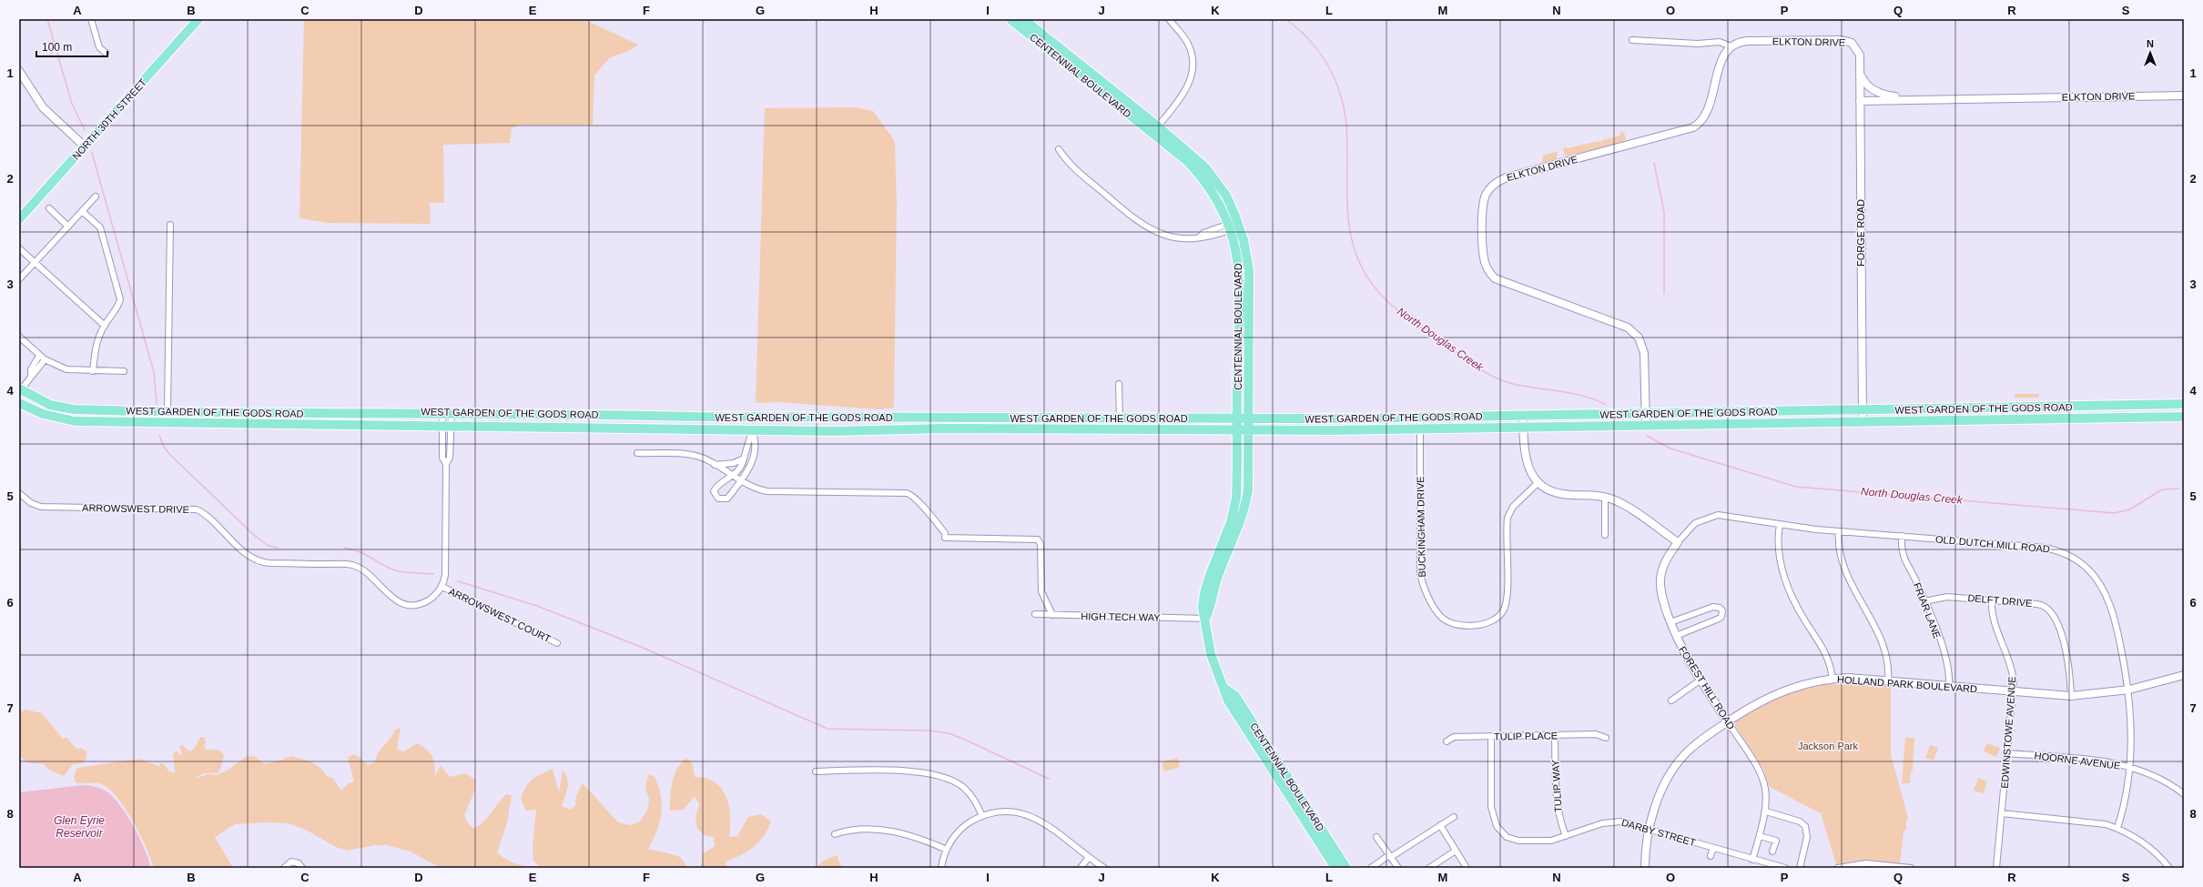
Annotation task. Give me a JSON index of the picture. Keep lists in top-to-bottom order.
{
  "streets": {
    "main road": ["CENTENNIAL BOULEVARD", "NORTH 30TH STREET", "WEST GARDEN OF THE GODS ROAD"],
    "street": [
      "ELKTON DRIVE",
      "FORGE ROAD",
      "ARROWSWEST DRIVE",
      "BUCKINGHAM DRIVE",
      "OLD DUTCH MILL ROAD",
      "DELFT DRIVE",
      "FRIAR LANE",
      "ARROWSWEST COURT",
      "HIGH TECH WAY",
      "HOLLAND PARK BOULEVARD",
      "FOREST HILL ROAD",
      "EDWINSTOWE AVENUE",
      "TULIP PLACE",
      "HOORNE AVENUE",
      "TULIP WAY",
      "DARBY STREET"
    ]
  },
  "crossings": [
    ["ELKTON DRIVE", "FORGE ROAD"],
    ["ELKTON DRIVE", "WEST GARDEN OF THE GODS ROAD"],
    ["CENTENNIAL BOULEVARD", "WEST GARDEN OF THE GODS ROAD"],
    ["CENTENNIAL BOULEVARD", "HIGH TECH WAY"],
    ["FORGE ROAD", "WEST GARDEN OF THE GODS ROAD"],
    ["WEST GARDEN OF THE GODS ROAD", "BUCKINGHAM DRIVE"],
    ["ARROWSWEST DRIVE", "ARROWSWEST COURT"],
    ["OLD DUTCH MILL ROAD", "FRIAR LANE"],
    ["OLD DUTCH MILL ROAD", "HOLLAND PARK BOULEVARD"],
    ["OLD DUTCH MILL ROAD", "FOREST HILL ROAD"],
    ["OLD DUTCH MILL ROAD", "HOORNE AVENUE"],
    ["DELFT DRIVE", "FRIAR LANE"],
    ["DELFT DRIVE", "HOLLAND PARK BOULEVARD"],
    ["DELFT DRIVE", "EDWINSTOWE AVENUE"],
    ["FRIAR LANE", "HOLLAND PARK BOULEVARD"],
    ["HOLLAND PARK BOULEVARD", "FOREST HILL ROAD"],
    ["HOLLAND PARK BOULEVARD", "EDWINSTOWE AVENUE"],
    ["HOLLAND PARK BOULEVARD", "DARBY STREET"],
    ["FOREST HILL ROAD", "DARBY STREET"],
    ["EDWINSTOWE AVENUE", "HOORNE AVENUE"],
    ["TULIP PLACE", "TULIP WAY"],
    ["TULIP PLACE", "DARBY STREET"],
    ["TULIP WAY", "DARBY STREET"]
  ],
  "water": ["North Douglas Creek", "Glen Eyrie Reservoir"],
  "parks": ["Jackson Park"],
  "scale_bar": "100 m",
  "north": "top",
  "grid": {
    "columns": [
      "A",
      "B",
      "C",
      "D",
      "E",
      "F",
      "G",
      "H",
      "I",
      "J",
      "K",
      "L",
      "M",
      "N",
      "O",
      "P",
      "Q",
      "R",
      "S"
    ],
    "rows": [
      "1",
      "2",
      "3",
      "4",
      "5",
      "6",
      "7",
      "8"
    ]
  }
}
